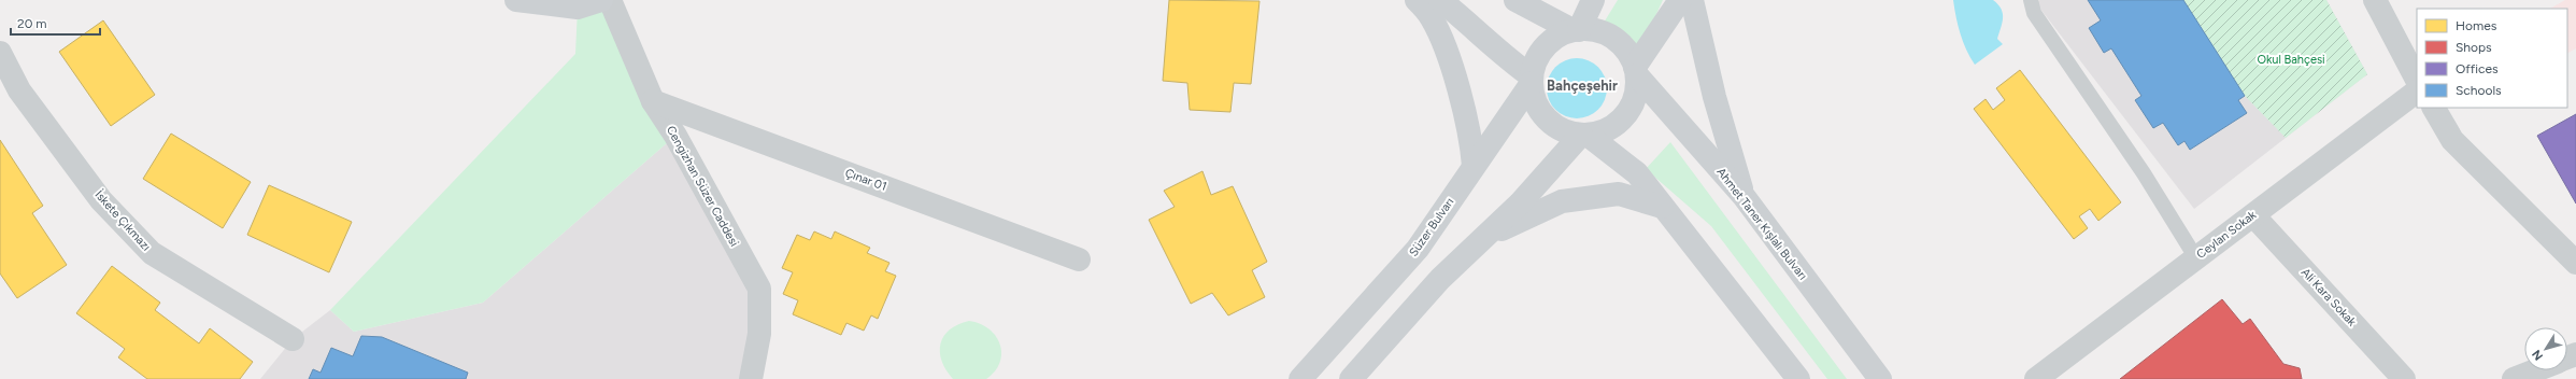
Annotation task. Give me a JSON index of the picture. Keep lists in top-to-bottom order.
{
  "streets": {
    "main road": ["Ahmet Taner Kışlalı Bulvarı", "Süzer Bulvarı"],
    "street": [
      "Çınar 01",
      "Cengizhan Süzer Caddesi",
      "İskete Çıkmazı",
      "Ceylan Sokak",
      "Ali Kara Sokak"
    ]
  },
  "crossings": [
    ["Çınar 01", "Cengizhan Süzer Caddesi"],
    ["Ahmet Taner Kışlalı Bulvarı", "Süzer Bulvarı"],
    ["Ceylan Sokak", "Ali Kara Sokak"]
  ],
  "districts": ["Bahçeşehir"],
  "parks": ["Okul Bahçesi"],
  "legend": [
    "Homes",
    "Shops",
    "Offices",
    "Schools"
  ],
  "scale_bar": "20 m",
  "north": "bottom left"
}
